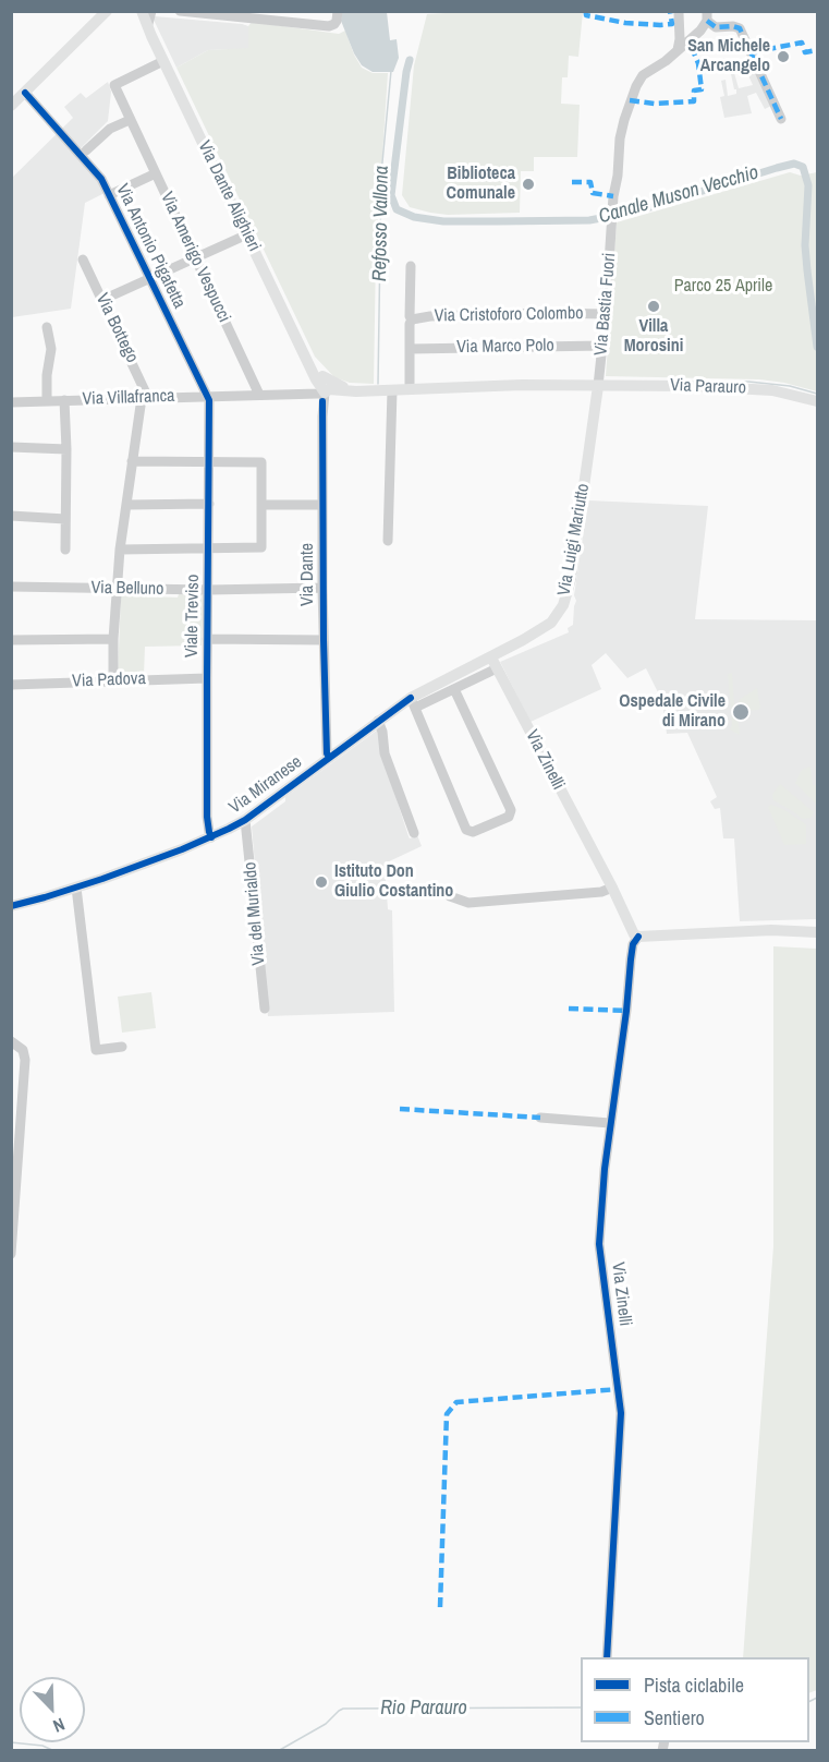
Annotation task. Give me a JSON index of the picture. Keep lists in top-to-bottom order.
{
  "streets": {
    "main road": [
      "Via Dante Alighieri",
      "Via Parauro",
      "Via Villafranca",
      "Via Luigi Mariutto",
      "Via Zinelli",
      "Via Miranese"
    ],
    "street": [
      "Via Antonio Pigafetta",
      "Via Amerigo Vespucci",
      "Via Bastia Fuori",
      "Via Cristoforo Colombo",
      "Via Bottego",
      "Via Marco Polo",
      "Via Dante",
      "Via Belluno",
      "Viale Treviso",
      "Via Padova",
      "Via del Murialdo"
    ]
  },
  "crossings": [
    ["Via Dante Alighieri", "Via Amerigo Vespucci"],
    ["Via Dante Alighieri", "Via Villafranca"],
    ["Via Dante Alighieri", "Via Dante"],
    ["Via Antonio Pigafetta", "Via Villafranca"],
    ["Via Antonio Pigafetta", "Viale Treviso"],
    ["Via Amerigo Vespucci", "Via Villafranca"],
    ["Via Bastia Fuori", "Via Cristoforo Colombo"],
    ["Via Bastia Fuori", "Via Marco Polo"],
    ["Via Bastia Fuori", "Via Parauro"],
    ["Via Bastia Fuori", "Via Villafranca"],
    ["Via Bastia Fuori", "Via Luigi Mariutto"],
    ["Via Bottego", "Via Villafranca"],
    ["Via Parauro", "Via Villafranca"],
    ["Via Parauro", "Via Luigi Mariutto"],
    ["Via Villafranca", "Via Luigi Mariutto"],
    ["Via Villafranca", "Via Dante"],
    ["Via Villafranca", "Viale Treviso"],
    ["Via Luigi Mariutto", "Via Zinelli"],
    ["Via Luigi Mariutto", "Via Miranese"],
    ["Via Dante", "Via Belluno"],
    ["Via Dante", "Via Miranese"],
    ["Via Belluno", "Viale Treviso"],
    ["Viale Treviso", "Via Padova"],
    ["Viale Treviso", "Via Miranese"],
    ["Via Zinelli", "Via Miranese"],
    ["Via Miranese", "Via del Murialdo"]
  ],
  "water": ["Canale Muson Vecchio", "Refosso Vallona", "Rio Parauro"],
  "parks": ["Parco 25 Aprile"],
  "places": [
    "San Michele Arcangelo",
    "Biblioteca Comunale",
    "Villa Morosini",
    "Ospedale Civile di Mirano",
    "Istituto Don Giulio Costantino"
  ],
  "legend": ["Pista ciclabile", "Sentiero"],
  "north": "bottom right"
}
